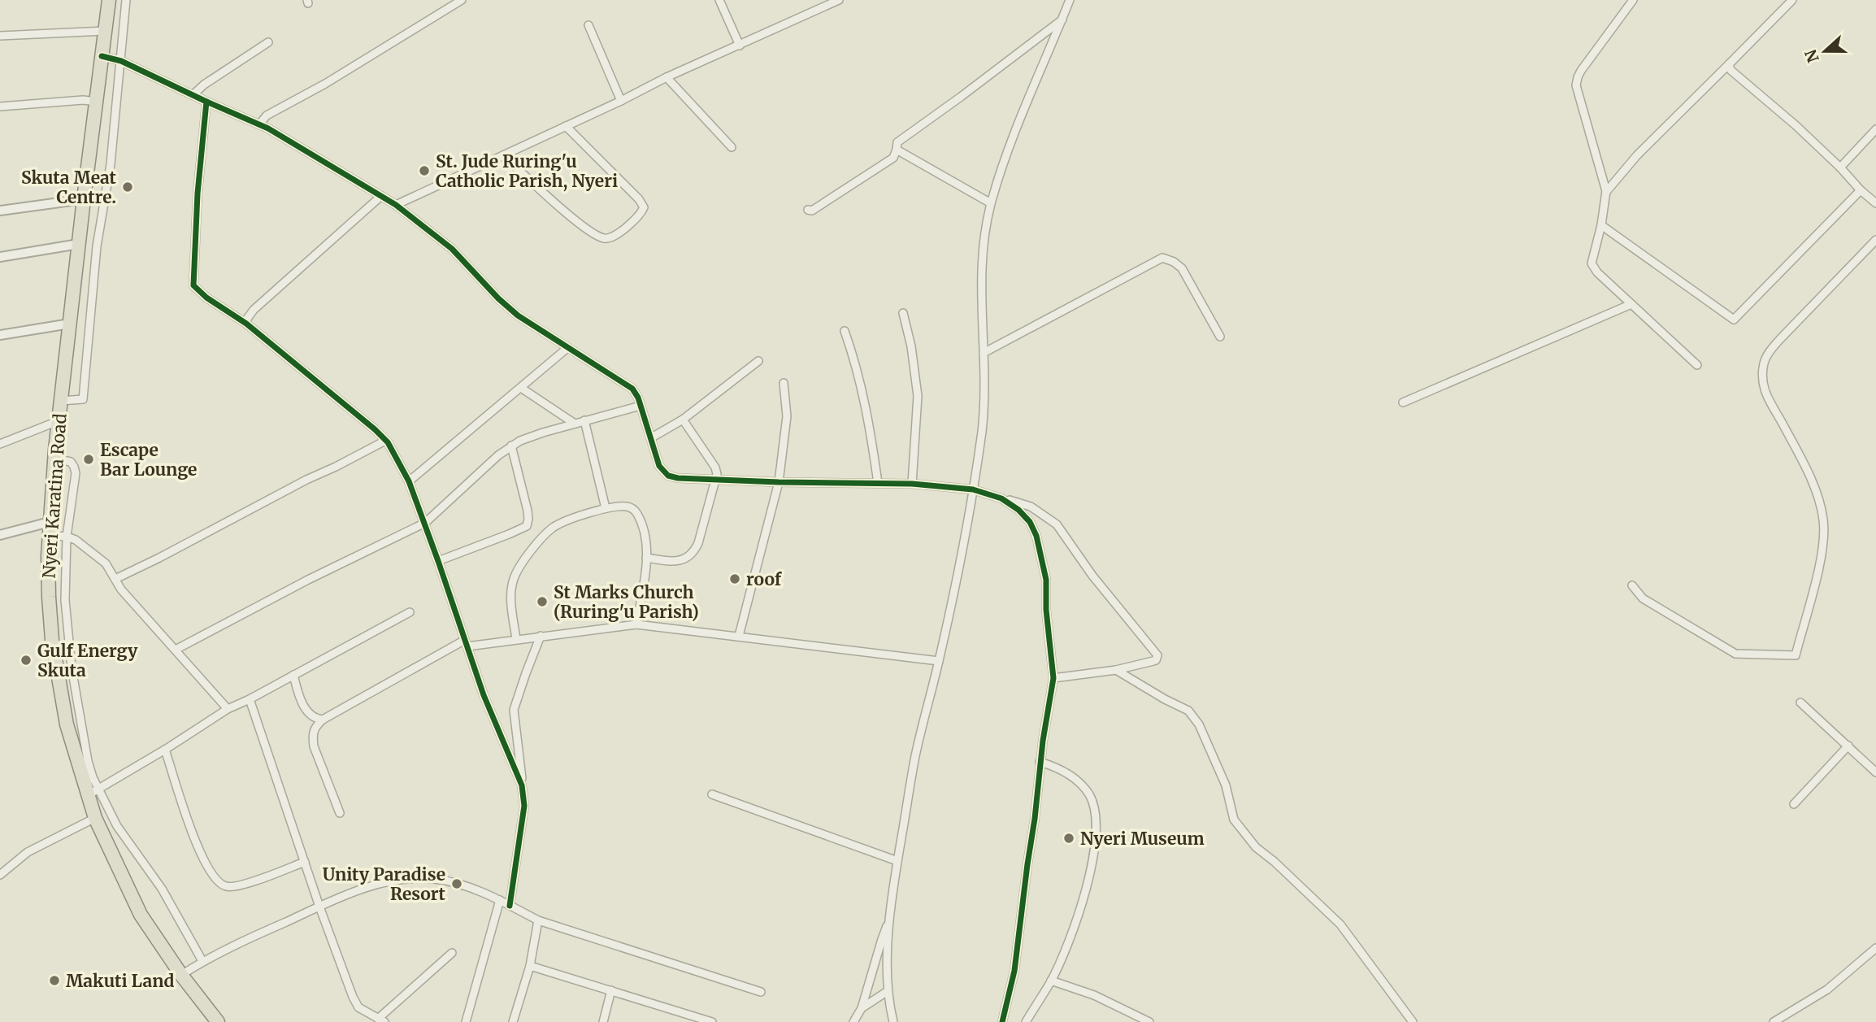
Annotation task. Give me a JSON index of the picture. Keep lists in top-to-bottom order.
{
  "streets": {
    "highway": ["Nyeri Karatina Road"]
  },
  "places": [
    "St. Jude Ruring'u Catholic Parish, Nyeri",
    "Skuta Meat Centre.",
    "Escape Bar Lounge",
    "roof",
    "St Marks Church (Ruring'u Parish)",
    "Gulf Energy Skuta",
    "Nyeri Museum",
    "Unity Paradise Resort",
    "Makuti Land"
  ],
  "north": "left"
}
